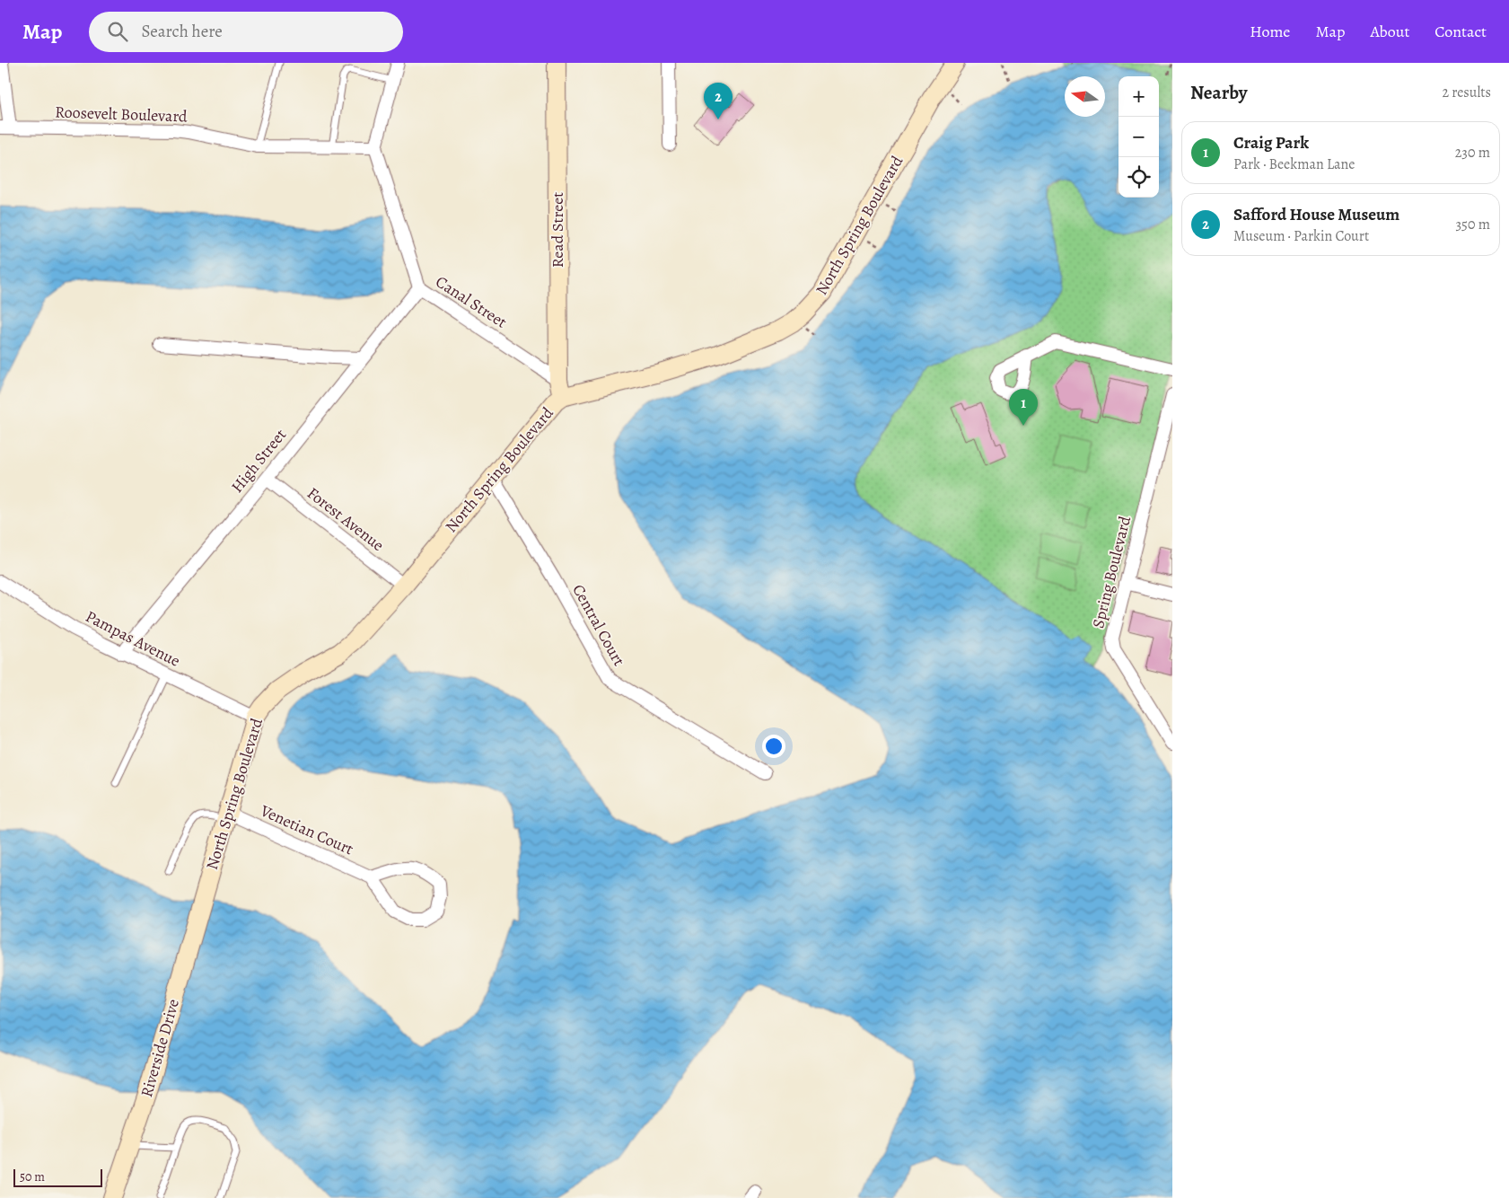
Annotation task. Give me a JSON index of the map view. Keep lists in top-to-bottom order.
{
  "streets": {
    "street": [
      "Roosevelt Boulevard",
      "North Spring Boulevard",
      "Read Street",
      "Canal Street",
      "High Street",
      "Forest Avenue",
      "Spring Boulevard",
      "Central Court",
      "Pampas Avenue",
      "Venetian Court",
      "Riverside Drive"
    ]
  },
  "crossings": [
    ["Roosevelt Boulevard", "Canal Street"],
    ["North Spring Boulevard", "Read Street"],
    ["North Spring Boulevard", "Forest Avenue"],
    ["North Spring Boulevard", "Central Court"],
    ["North Spring Boulevard", "Pampas Avenue"],
    ["North Spring Boulevard", "Venetian Court"],
    ["North Spring Boulevard", "Riverside Drive"],
    ["Read Street", "Canal Street"],
    ["Canal Street", "High Street"],
    ["High Street", "Forest Avenue"],
    ["High Street", "Pampas Avenue"]
  ],
  "scale_bar": "50 m",
  "north": "left",
  "page": {
    "header": "Map",
    "search": "Search here",
    "nav": [
      "Home",
      "Map",
      "About",
      "Contact"
    ],
    "heading": ["Nearby", "2 results"],
    "map_buttons": ["+", "−"],
    "pins": ["2", "1"],
    "list": [
      {
        "mark": "1",
        "name": "Craig Park",
        "note": "Park · Beekman Lane",
        "value": "230 m"
      },
      {
        "mark": "2",
        "name": "Safford House Museum",
        "note": "Museum · Parkin Court",
        "value": "350 m"
      }
    ],
    "scale": "50 m"
  }
}
